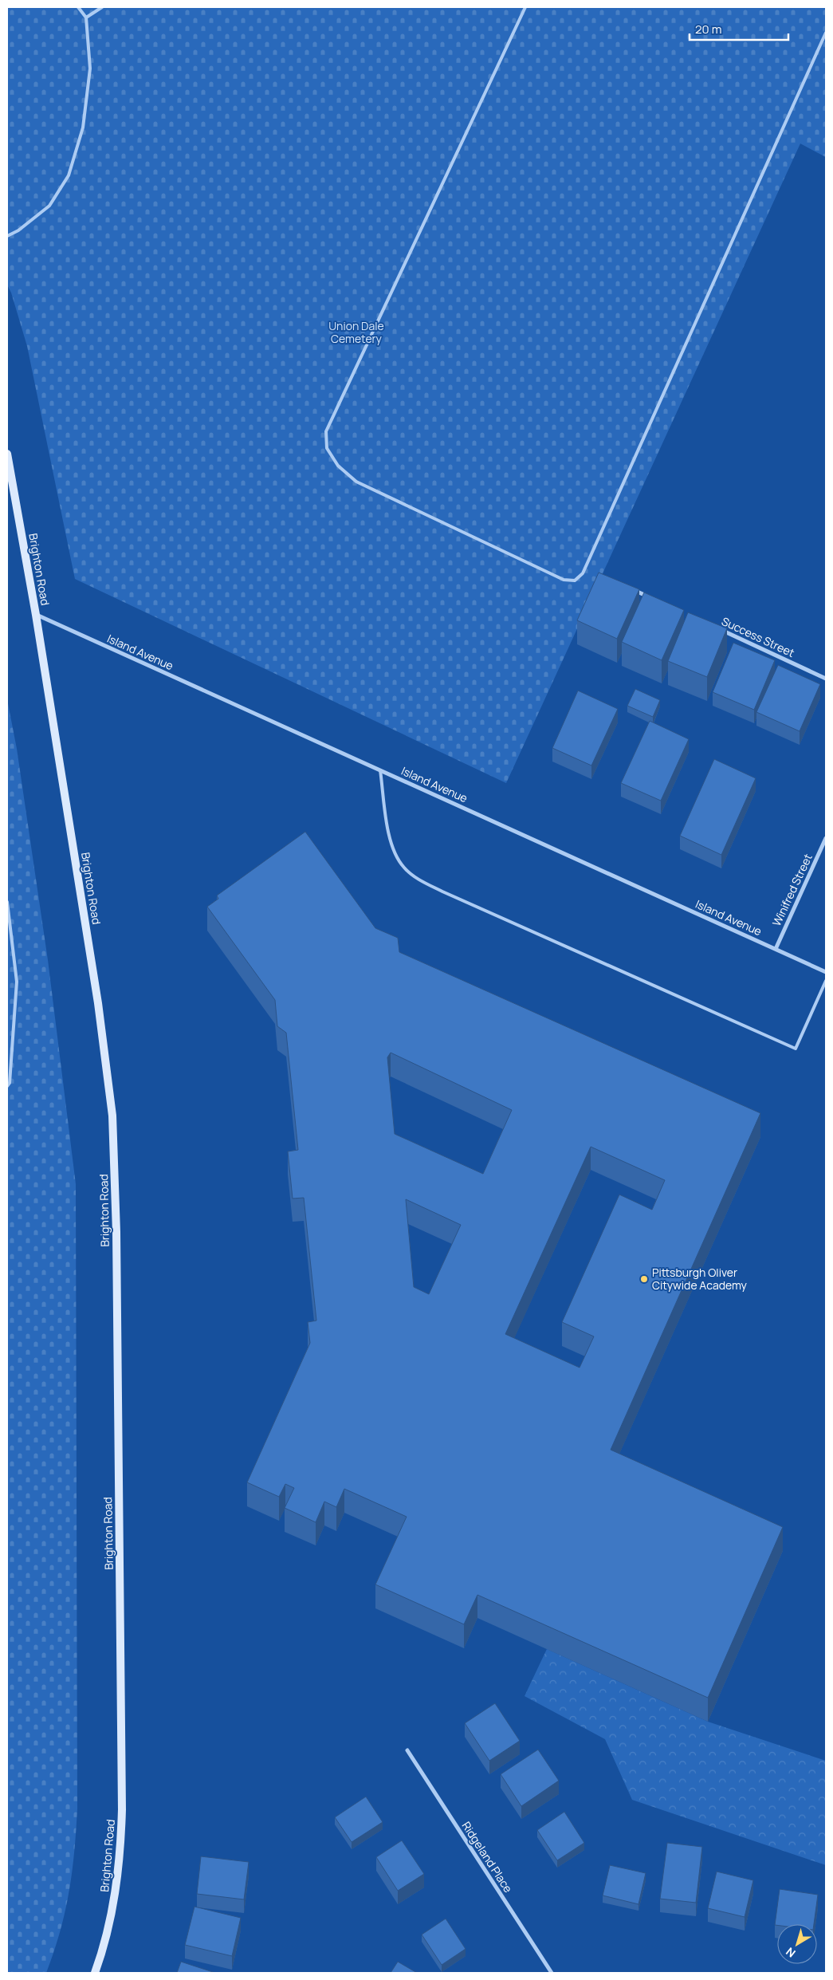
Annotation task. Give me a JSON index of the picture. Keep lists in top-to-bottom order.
{
  "streets": {
    "street": [
      "Brighton Road",
      "Success Street",
      "Island Avenue",
      "Winifred Street",
      "Ridgeland Place"
    ]
  },
  "crossings": [
    ["Brighton Road", "Island Avenue"],
    ["Island Avenue", "Winifred Street"]
  ],
  "parks": ["Union Dale Cemetery"],
  "places": ["Pittsburgh Oliver Citywide Academy"],
  "scale_bar": "20 m",
  "north": "bottom left"
}
